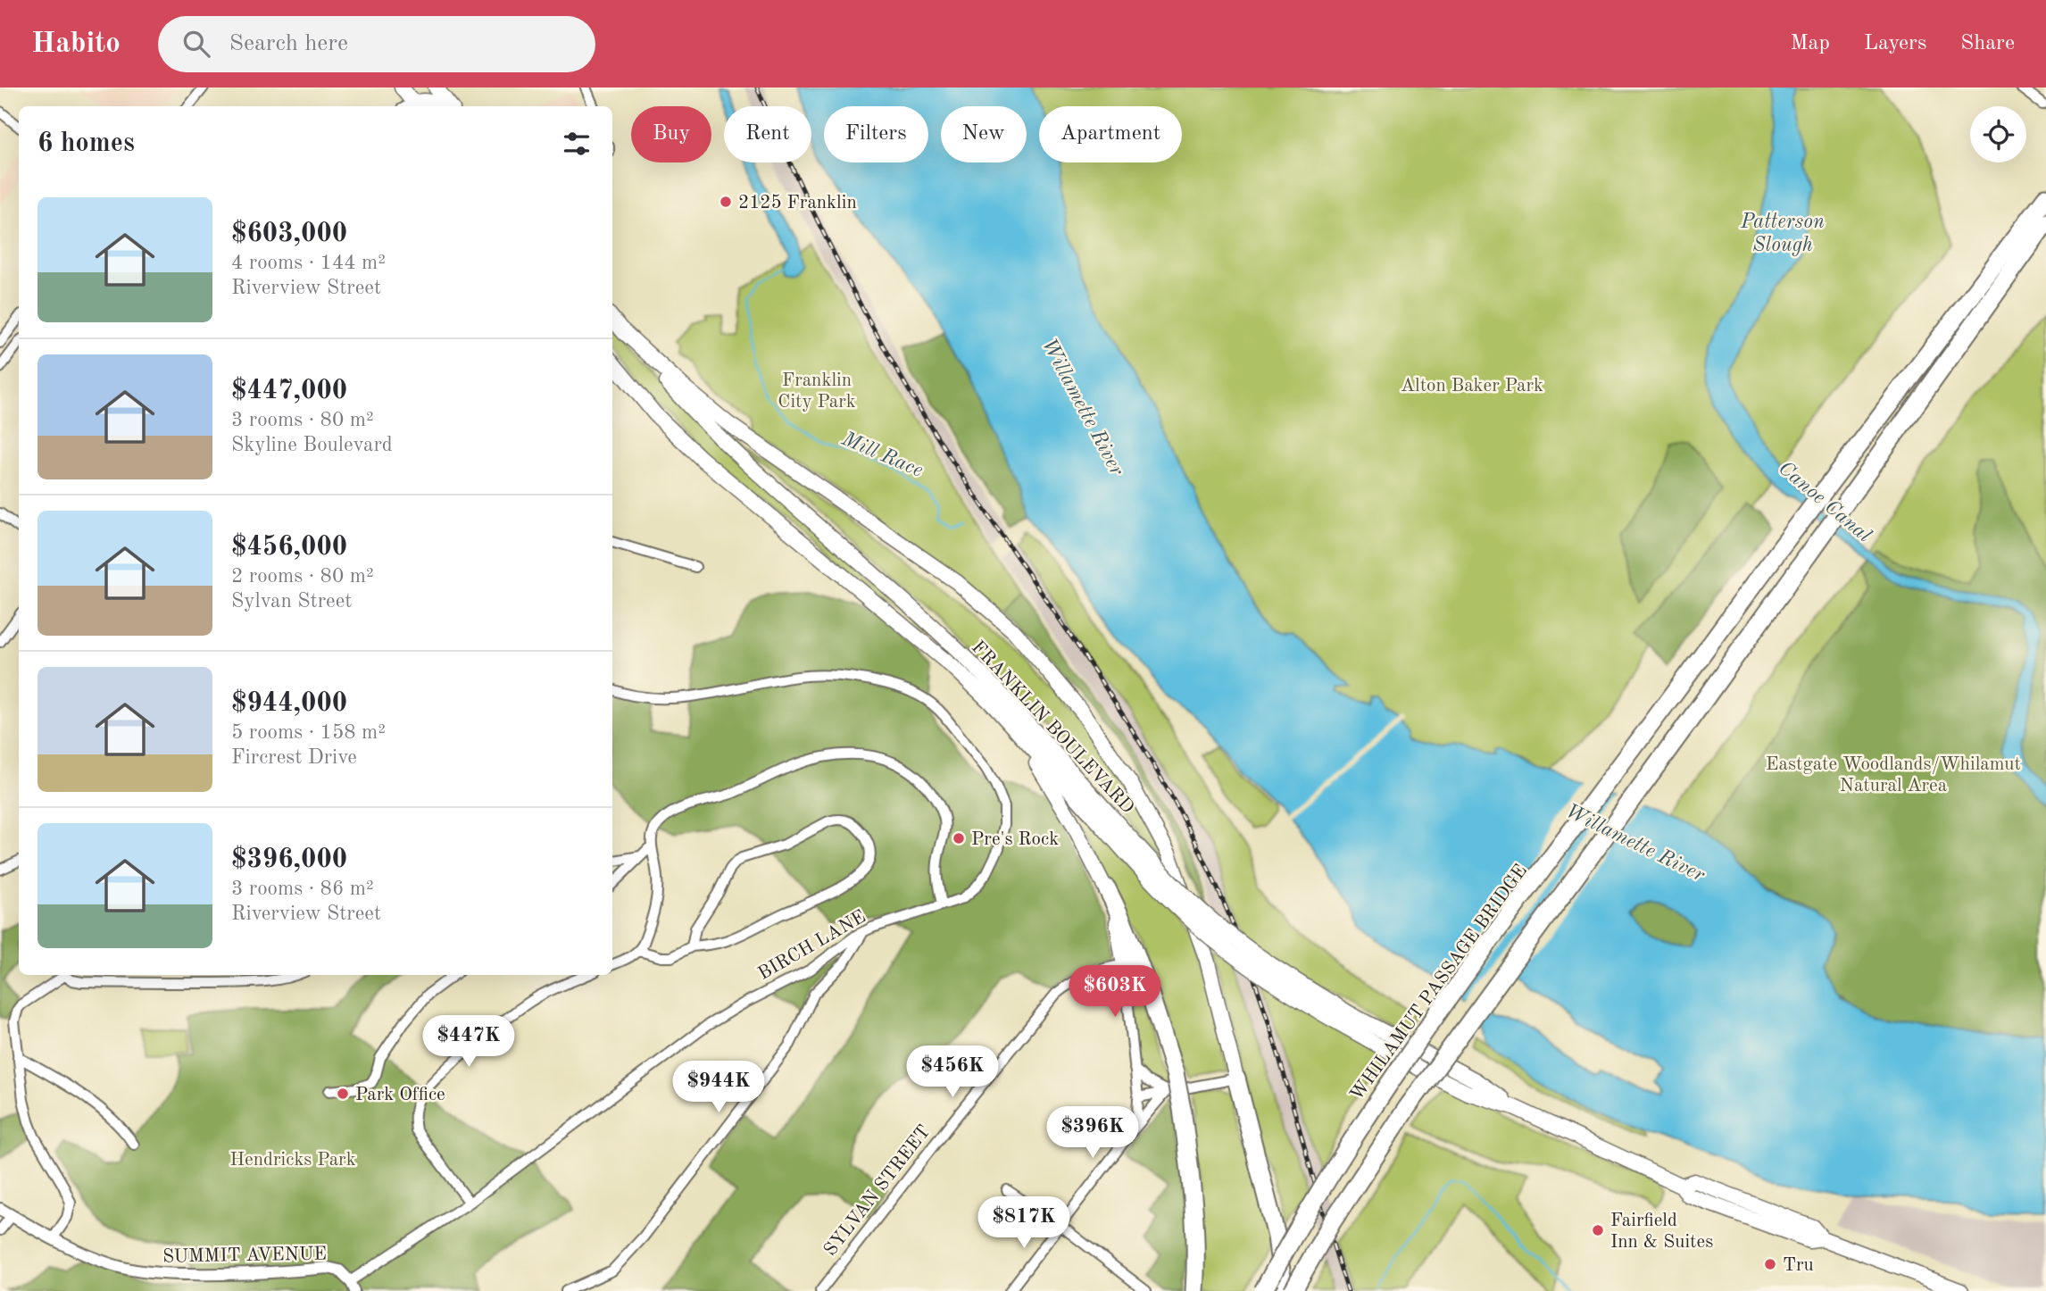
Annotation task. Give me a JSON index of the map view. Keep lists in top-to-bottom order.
{
  "streets": {
    "highway": ["WHILAMUT PASSAGE BRIDGE"],
    "main road": ["FRANKLIN BOULEVARD"],
    "street": ["BIRCH LANE", "SYLVAN STREET", "SUMMIT AVENUE"]
  },
  "crossings": [
    ["BIRCH LANE", "SUMMIT AVENUE"]
  ],
  "water": [
    "Patterson Slough",
    "Willamette River",
    "Mill Race",
    "Canoe Canal"
  ],
  "parks": [
    "Franklin City Park",
    "Alton Baker Park",
    "Eastgate Woodlands/Whilamut Natural Area",
    "Hendricks Park"
  ],
  "places": [
    "2125 Franklin",
    "Pre's Rock",
    "Park Office",
    "Fairfield Inn & Suites",
    "Tru"
  ],
  "page": {
    "header": "Habito",
    "search": "Search here",
    "nav": ["Map", "Layers", "Share"],
    "chip": [
      "Buy",
      "Rent",
      "Filters",
      "New",
      "Apartment"
    ],
    "heading": "6 homes",
    "list": [
      {
        "name": "$603,000",
        "note": "4 rooms · 144 m² · Riverview Street"
      },
      {
        "name": "$447,000",
        "note": "3 rooms · 80 m² · Skyline Boulevard"
      },
      {
        "name": "$456,000",
        "note": "2 rooms · 80 m² · Sylvan Street"
      },
      {
        "name": "$944,000",
        "note": "5 rooms · 158 m² · Fircrest Drive"
      },
      {
        "name": "$396,000",
        "note": "3 rooms · 86 m² · Riverview Street"
      }
    ],
    "price": [
      "$603K",
      "$447K",
      "$456K",
      "$944K",
      "$396K",
      "$817K"
    ]
  }
}
